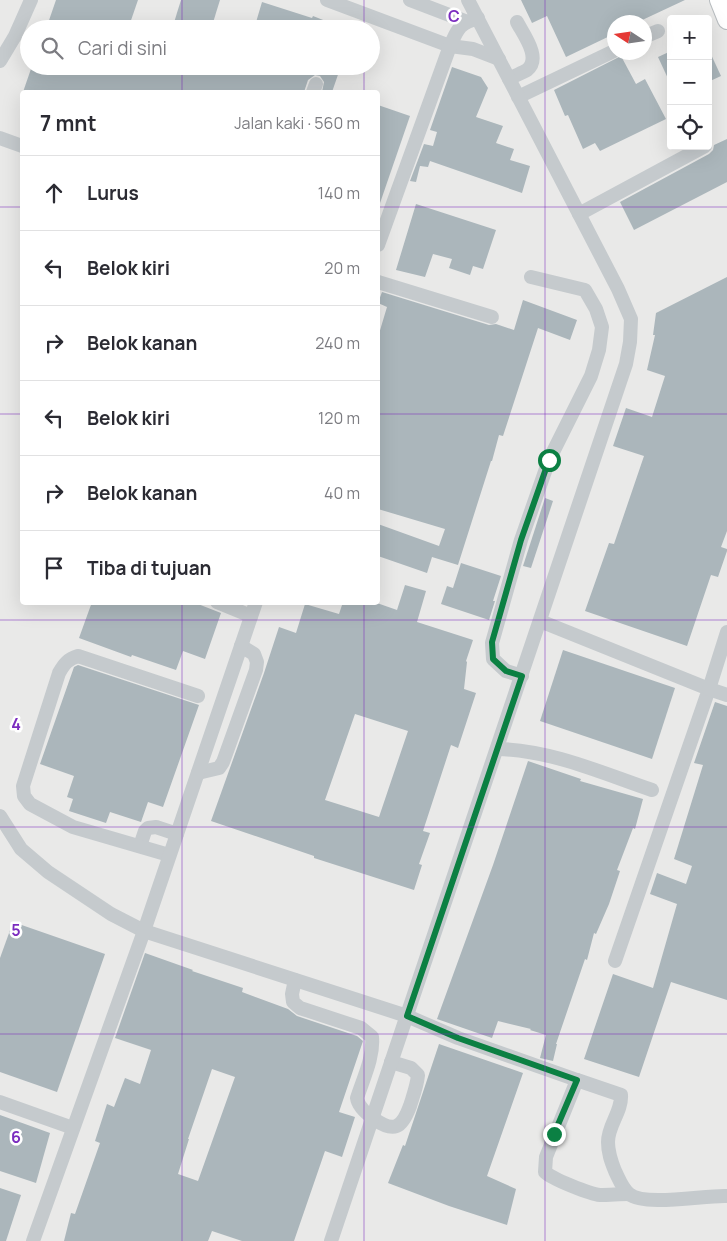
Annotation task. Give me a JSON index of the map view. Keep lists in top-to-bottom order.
{
  "north": "left",
  "page": {
    "map_buttons": ["+", "−"],
    "search": "Cari di sini",
    "heading": ["7 mnt", "Jalan kaki · 560 m"],
    "list": [
      ["Lurus", "140 m"],
      ["Belok kiri", "20 m"],
      ["Belok kanan", "240 m"],
      ["Belok kiri", "120 m"],
      ["Belok kanan", "40 m"],
      "Tiba di tujuan"
    ]
  },
  "grid": {
    "columns": ["C"],
    "rows": ["4", "5", "6"]
  }
}
